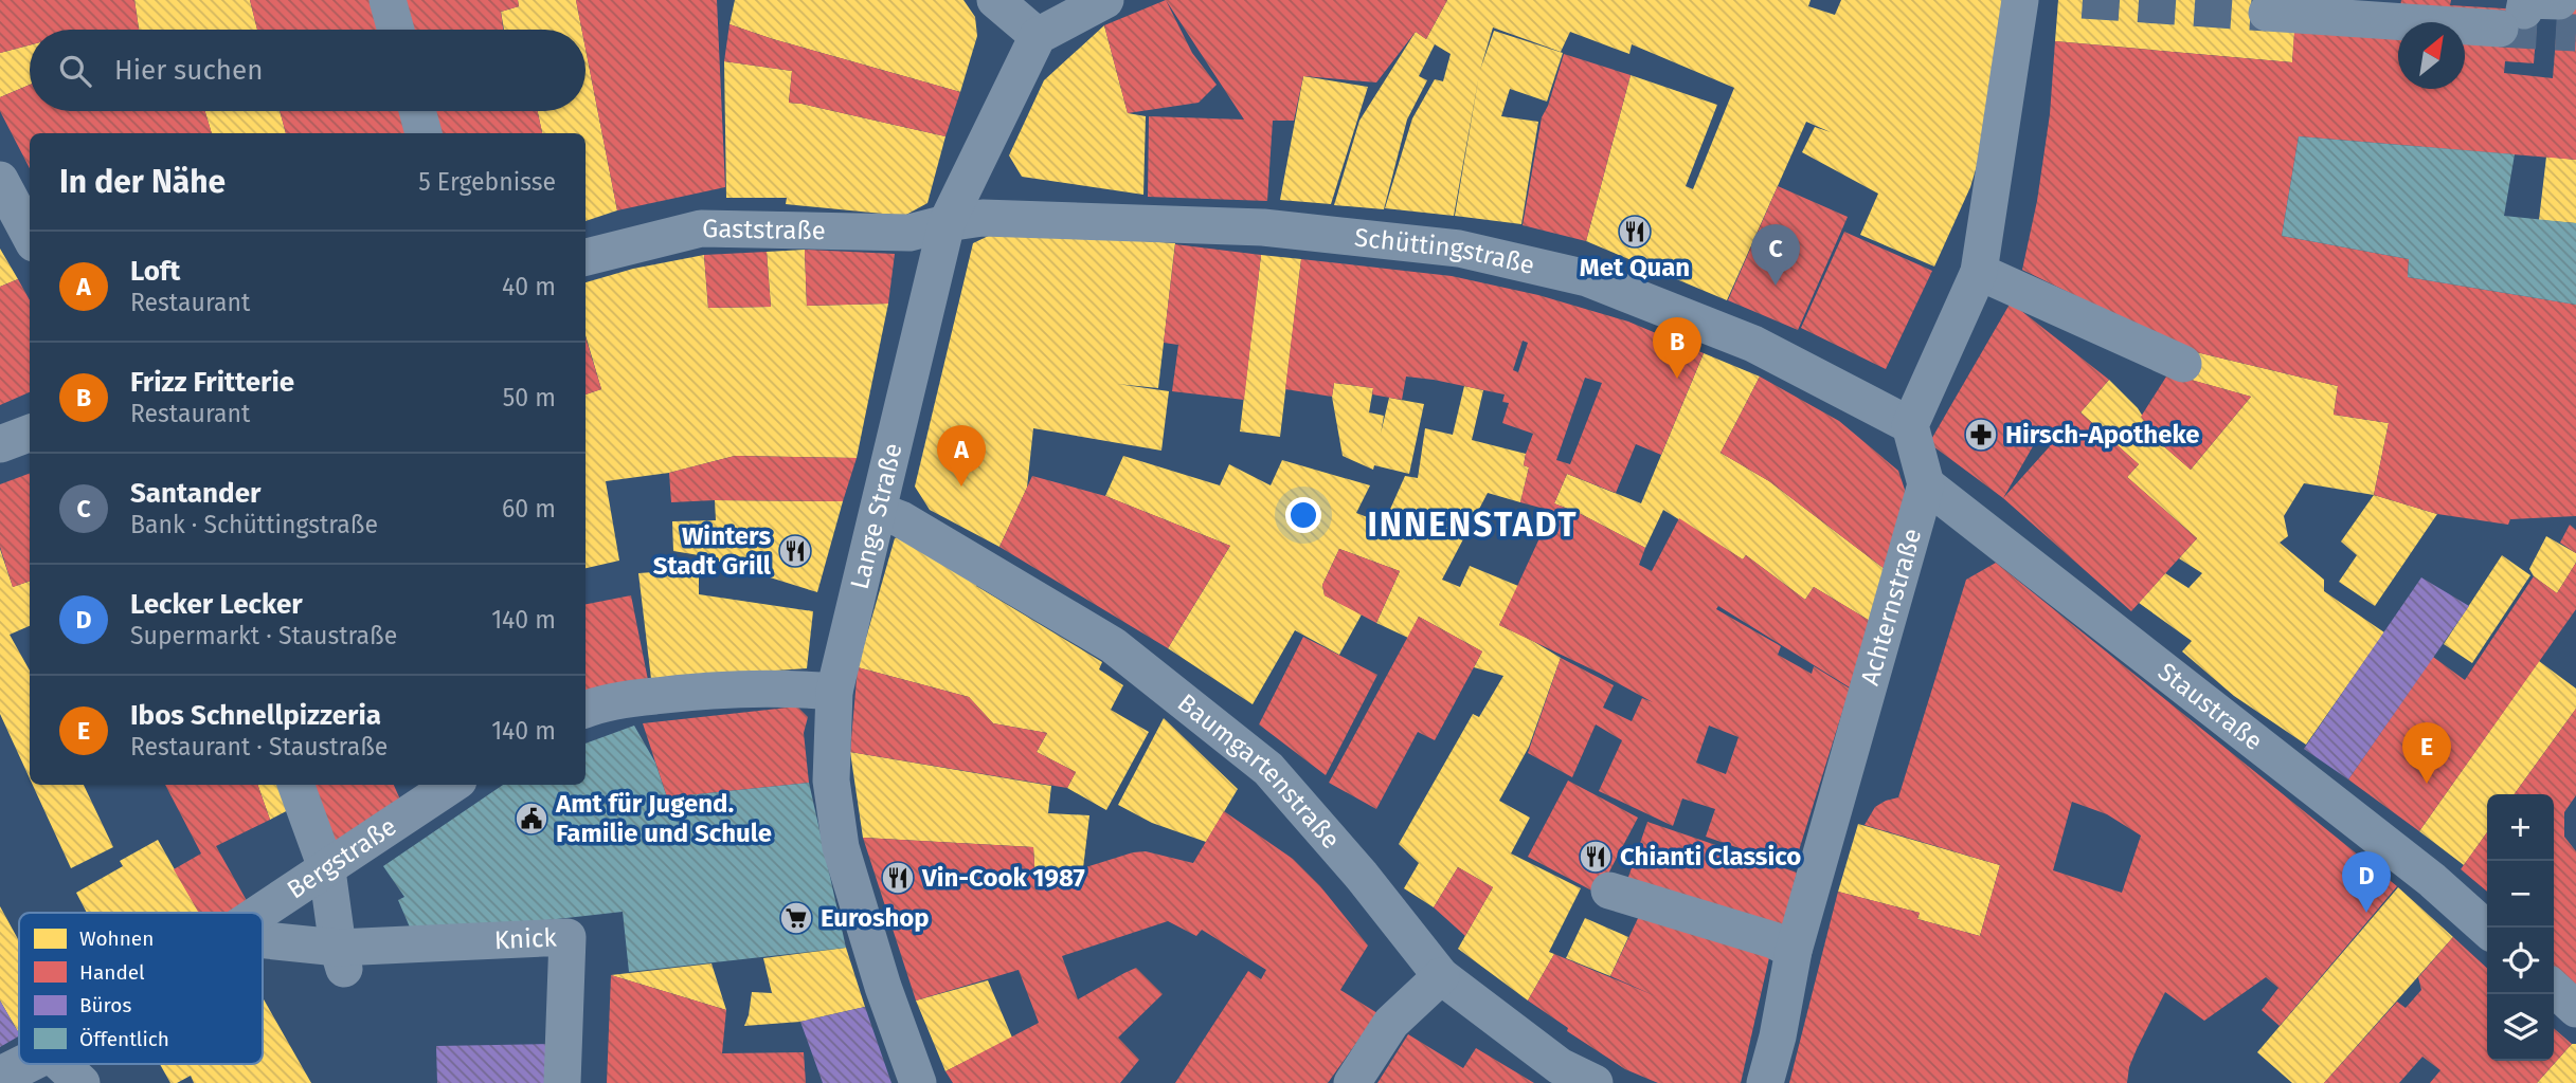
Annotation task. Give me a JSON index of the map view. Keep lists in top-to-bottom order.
{
  "streets": {
    "street": [
      "Gaststraße",
      "Schüttingstraße",
      "Lange Straße",
      "Achternstraße",
      "Staustraße",
      "Baumgartenstraße",
      "Bergstraße",
      "Knick"
    ]
  },
  "crossings": [
    ["Gaststraße", "Schüttingstraße"],
    ["Gaststraße", "Lange Straße"],
    ["Schüttingstraße", "Lange Straße"],
    ["Lange Straße", "Baumgartenstraße"],
    ["Achternstraße", "Staustraße"]
  ],
  "districts": ["INNENSTADT"],
  "places": {
    "restaurant": [
      "Met Quan",
      "Winters Stadt Grill",
      "Chianti Classico",
      "Vin-Cook 1987"
    ],
    "pharmacy": ["Hirsch-Apotheke"],
    "public building": ["Amt für Jugend. Familie und Schule"],
    "supermarket": ["Euroshop"]
  },
  "legend": [
    "Wohnen",
    "Handel",
    "Büros",
    "Öffentlich"
  ],
  "north": "top right",
  "page": {
    "search": "Hier suchen",
    "heading": ["In der Nähe", "5 Ergebnisse"],
    "pins": [
      "C",
      "B",
      "A",
      "E",
      "D"
    ],
    "list": [
      {
        "mark": "A",
        "name": "Loft",
        "note": "Restaurant",
        "value": "40 m"
      },
      {
        "mark": "B",
        "name": "Frizz Fritterie",
        "note": "Restaurant",
        "value": "50 m"
      },
      {
        "mark": "C",
        "name": "Santander",
        "note": "Bank · Schüttingstraße",
        "value": "60 m"
      },
      {
        "mark": "D",
        "name": "Lecker Lecker",
        "note": "Supermarkt · Staustraße",
        "value": "140 m"
      },
      {
        "mark": "E",
        "name": "Ibos Schnellpizzeria",
        "note": "Restaurant · Staustraße",
        "value": "140 m"
      }
    ],
    "map_buttons": ["+", "−"]
  }
}
